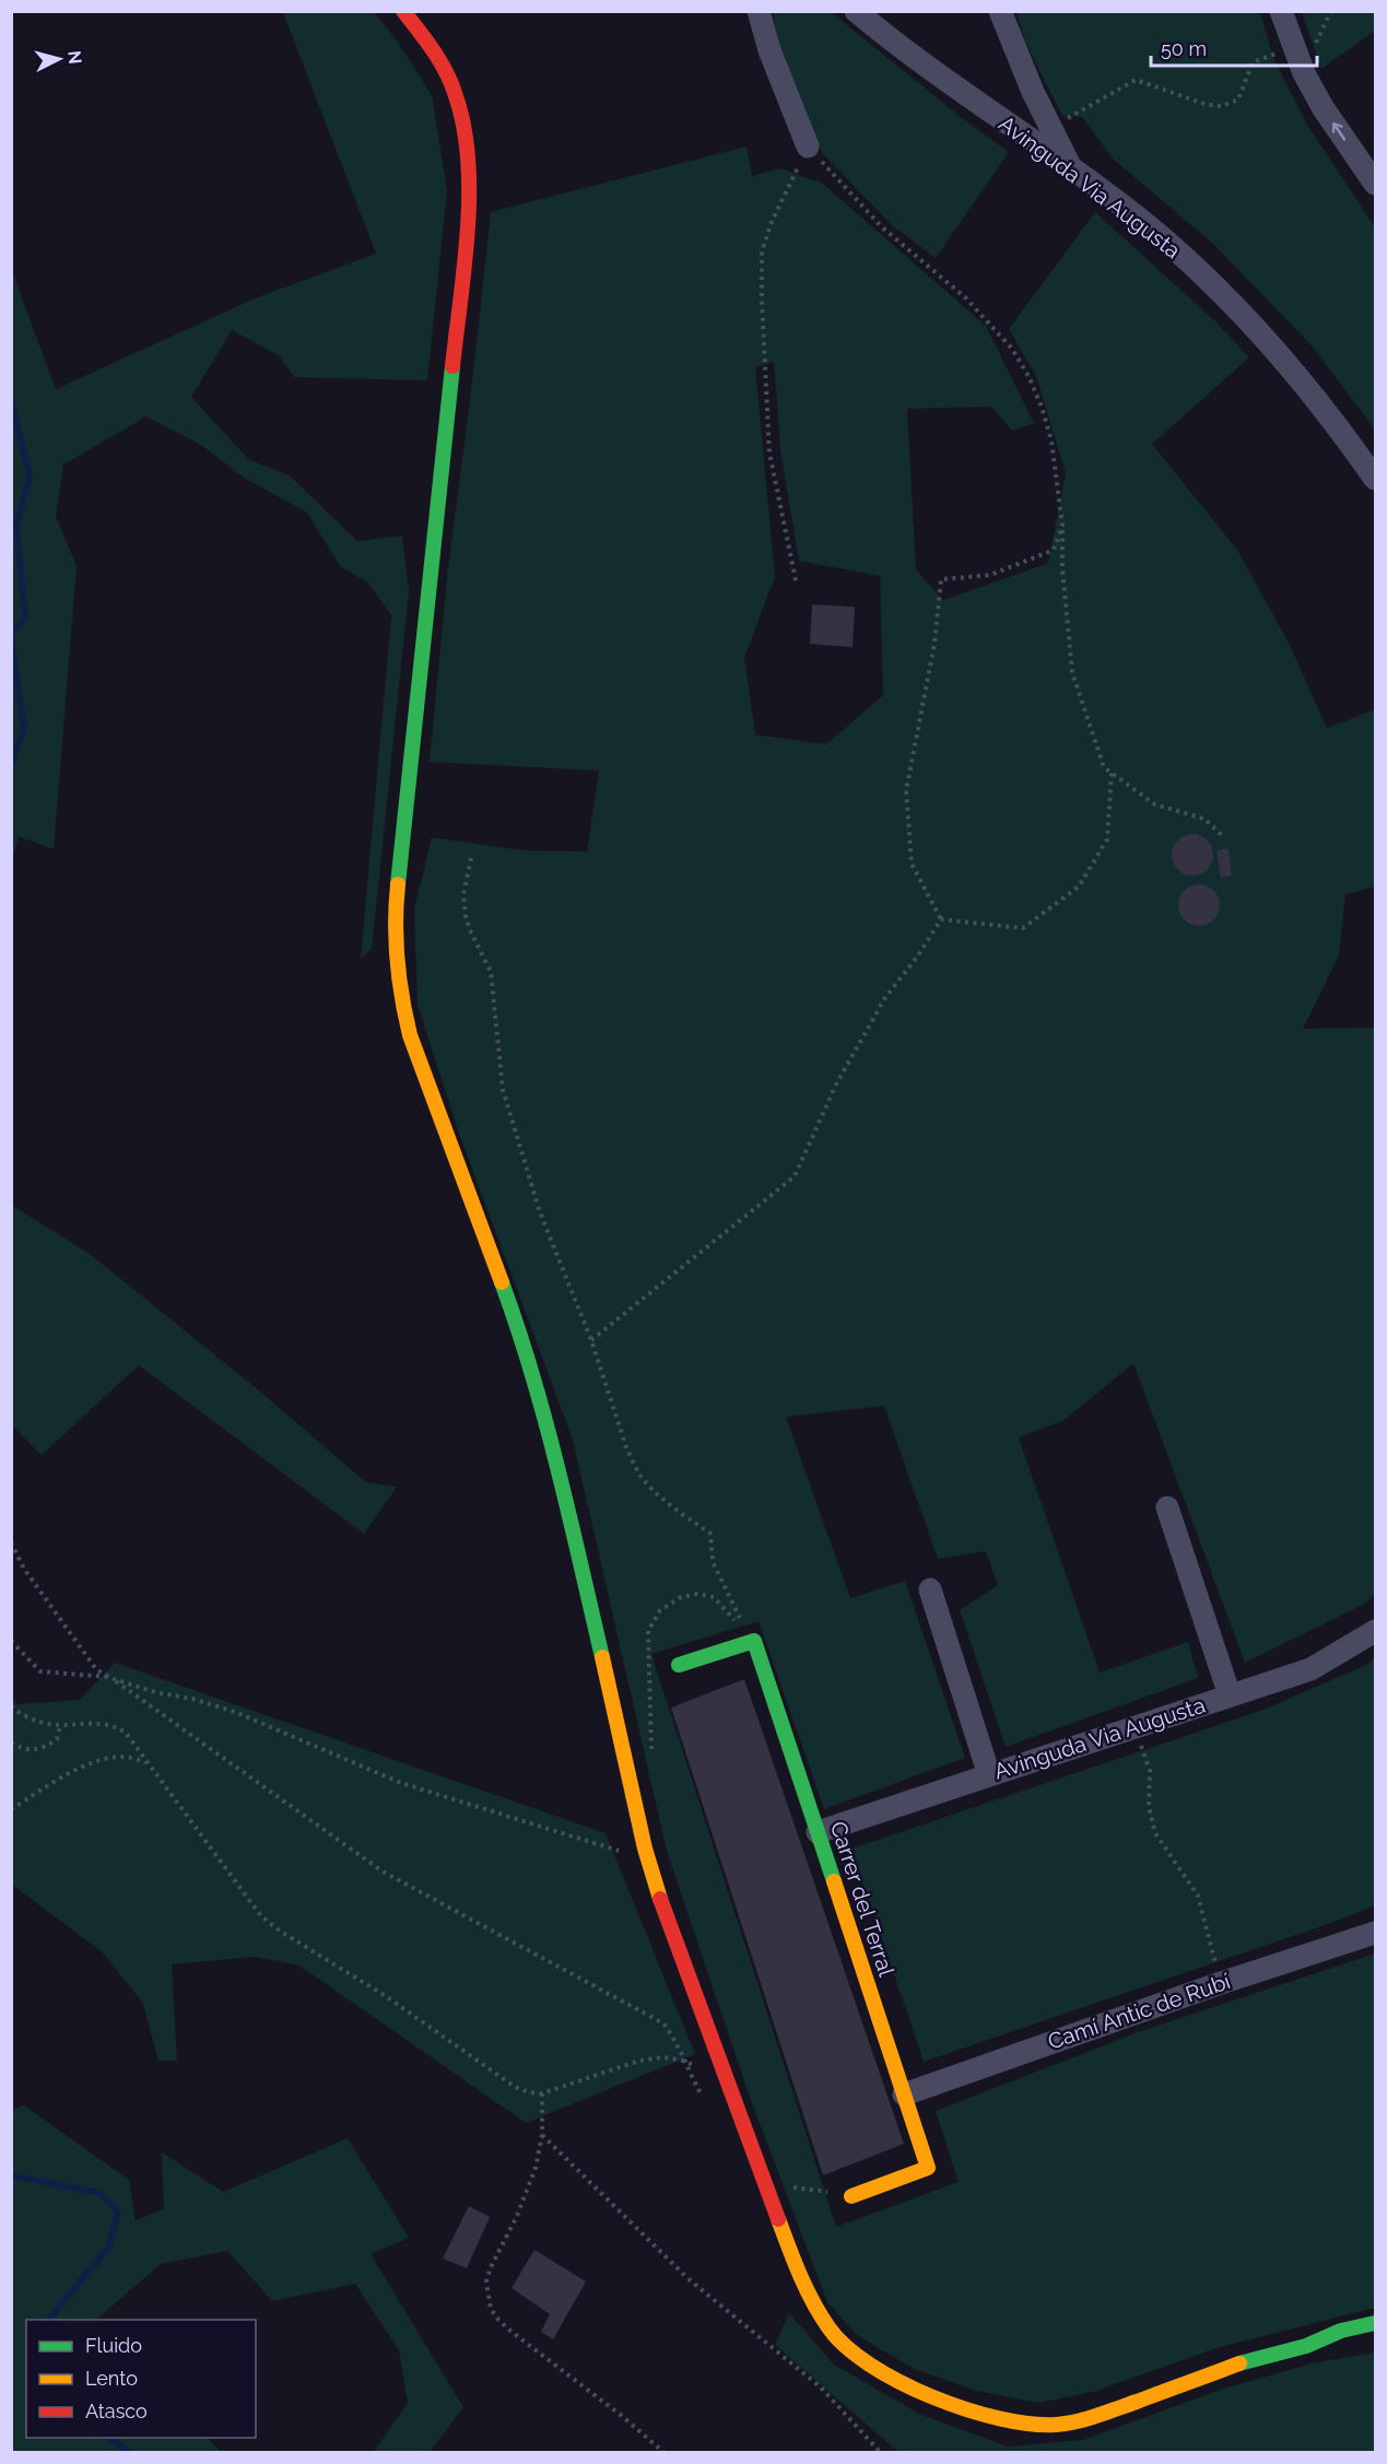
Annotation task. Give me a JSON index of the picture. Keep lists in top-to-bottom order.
{
  "streets": {
    "main road": ["Carrer del Terral"],
    "street": ["Avinguda Via Augusta", "Camí Antic de Rubí"]
  },
  "crossings": [
    ["Avinguda Via Augusta", "Carrer del Terral"],
    ["Carrer del Terral", "Camí Antic de Rubí"]
  ],
  "legend": ["Fluido", "Lento", "Atasco"],
  "scale_bar": "50 m",
  "north": "right"
}
